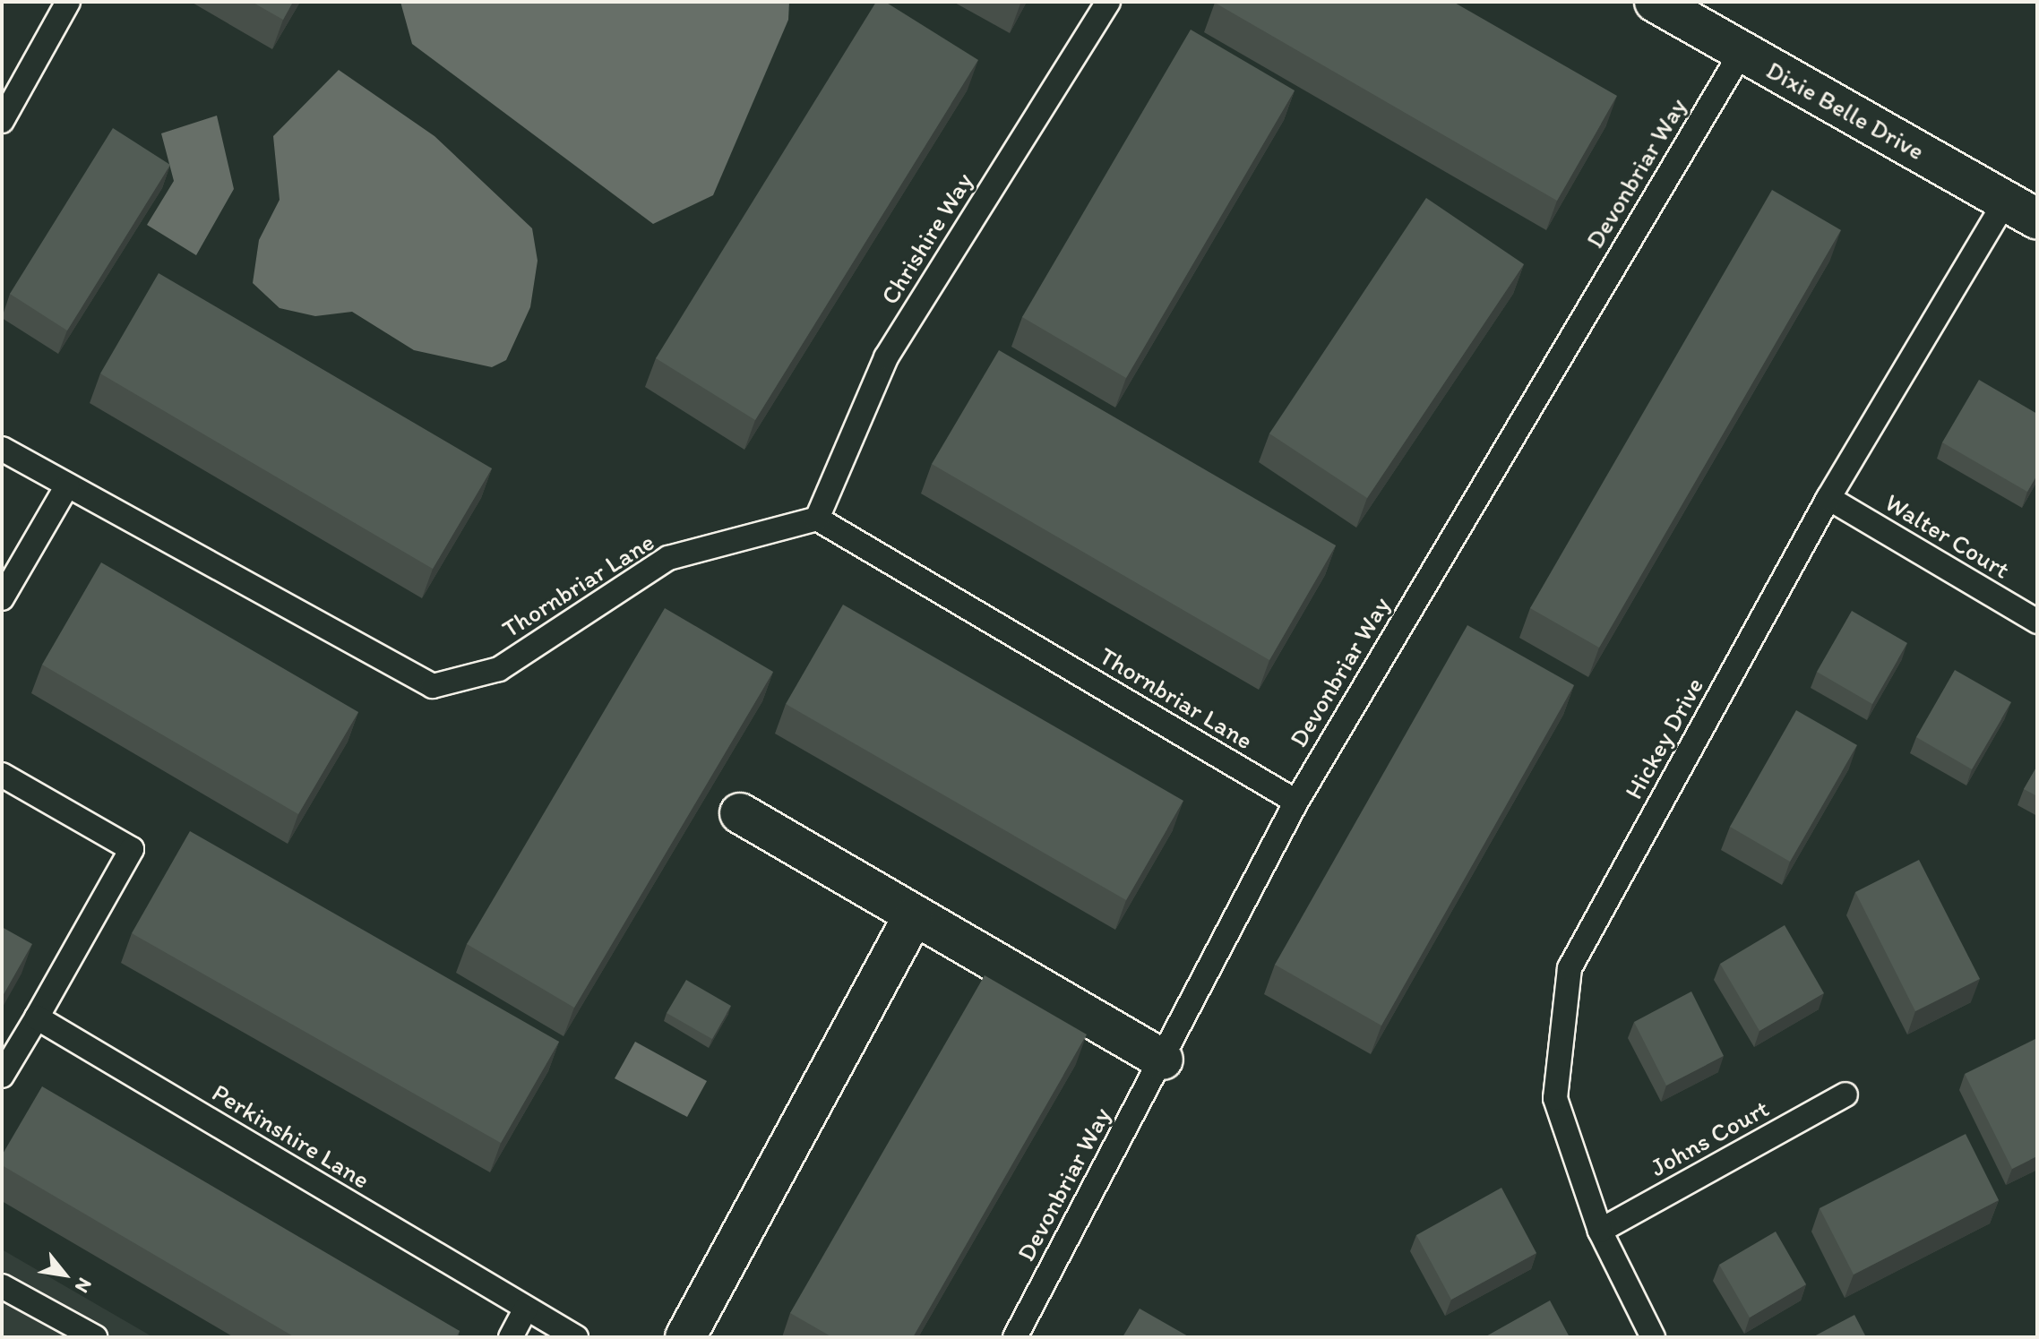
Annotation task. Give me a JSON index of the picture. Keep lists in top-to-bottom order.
{
  "streets": {
    "street": ["Dixie Belle Drive"],
    "lane": [
      "Devonbriar Way",
      "Chrishire Way",
      "Walter Court",
      "Thornbriar Lane",
      "Hickey Drive",
      "Perkinshire Lane",
      "Johns Court"
    ]
  },
  "crossings": [
    ["Dixie Belle Drive", "Devonbriar Way"],
    ["Dixie Belle Drive", "Hickey Drive"],
    ["Devonbriar Way", "Thornbriar Lane"],
    ["Chrishire Way", "Thornbriar Lane"],
    ["Walter Court", "Hickey Drive"],
    ["Hickey Drive", "Johns Court"]
  ],
  "north": "bottom right"
}
